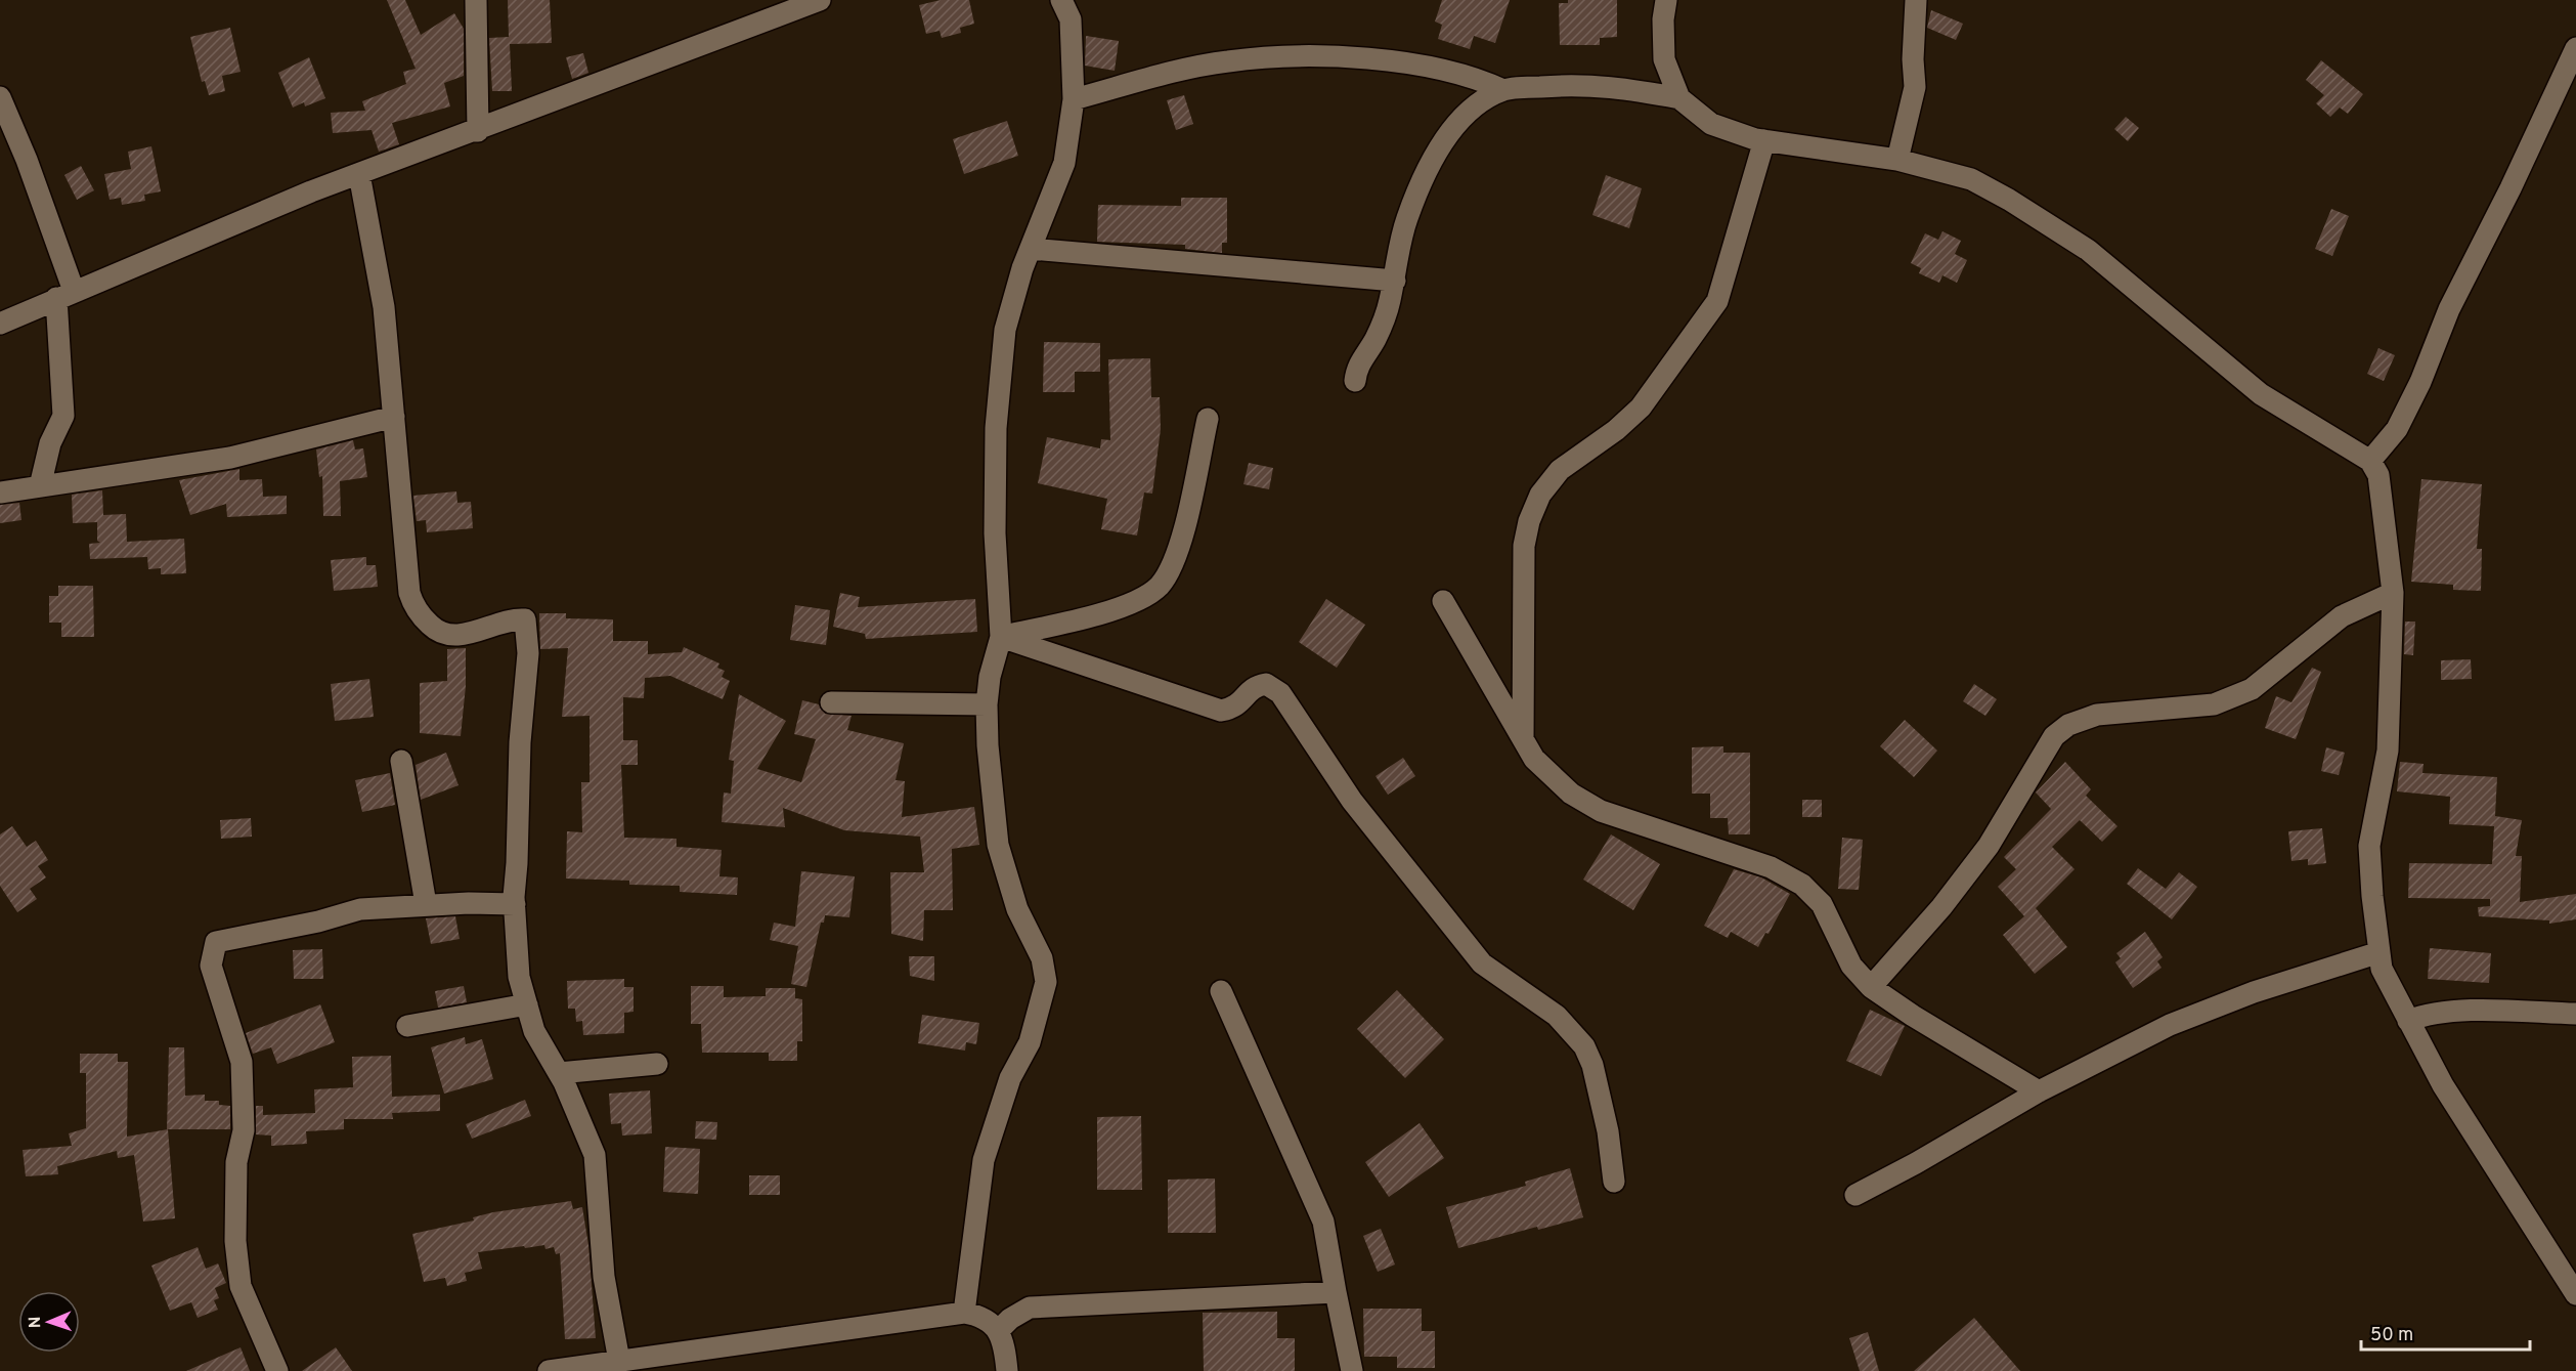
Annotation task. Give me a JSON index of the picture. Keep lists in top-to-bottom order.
{
  "scale_bar": "50 m",
  "north": "left"
}
